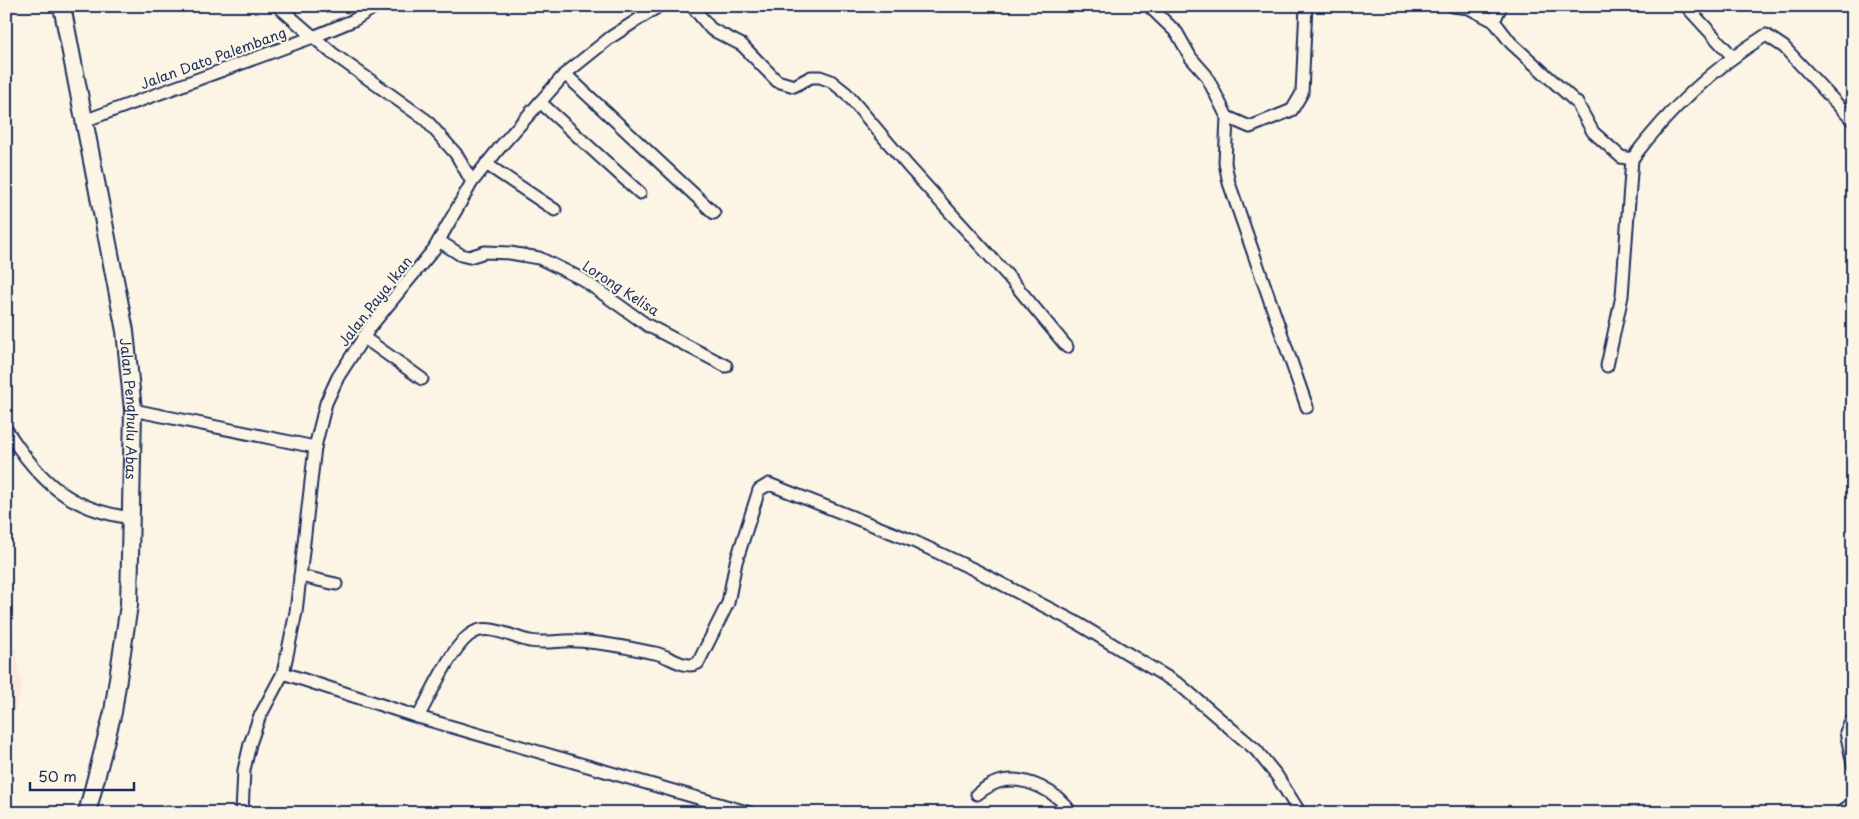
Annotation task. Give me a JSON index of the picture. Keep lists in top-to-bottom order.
{
  "streets": {
    "main road": ["Jalan Penghulu Abas"],
    "street": ["Jalan Dato Palembang", "Lorong Kelisa", "Jalan Paya Ikan"]
  },
  "crossings": [
    ["Jalan Dato Palembang", "Jalan Penghulu Abas"],
    ["Lorong Kelisa", "Jalan Paya Ikan"]
  ],
  "scale_bar": "50 m"
}
